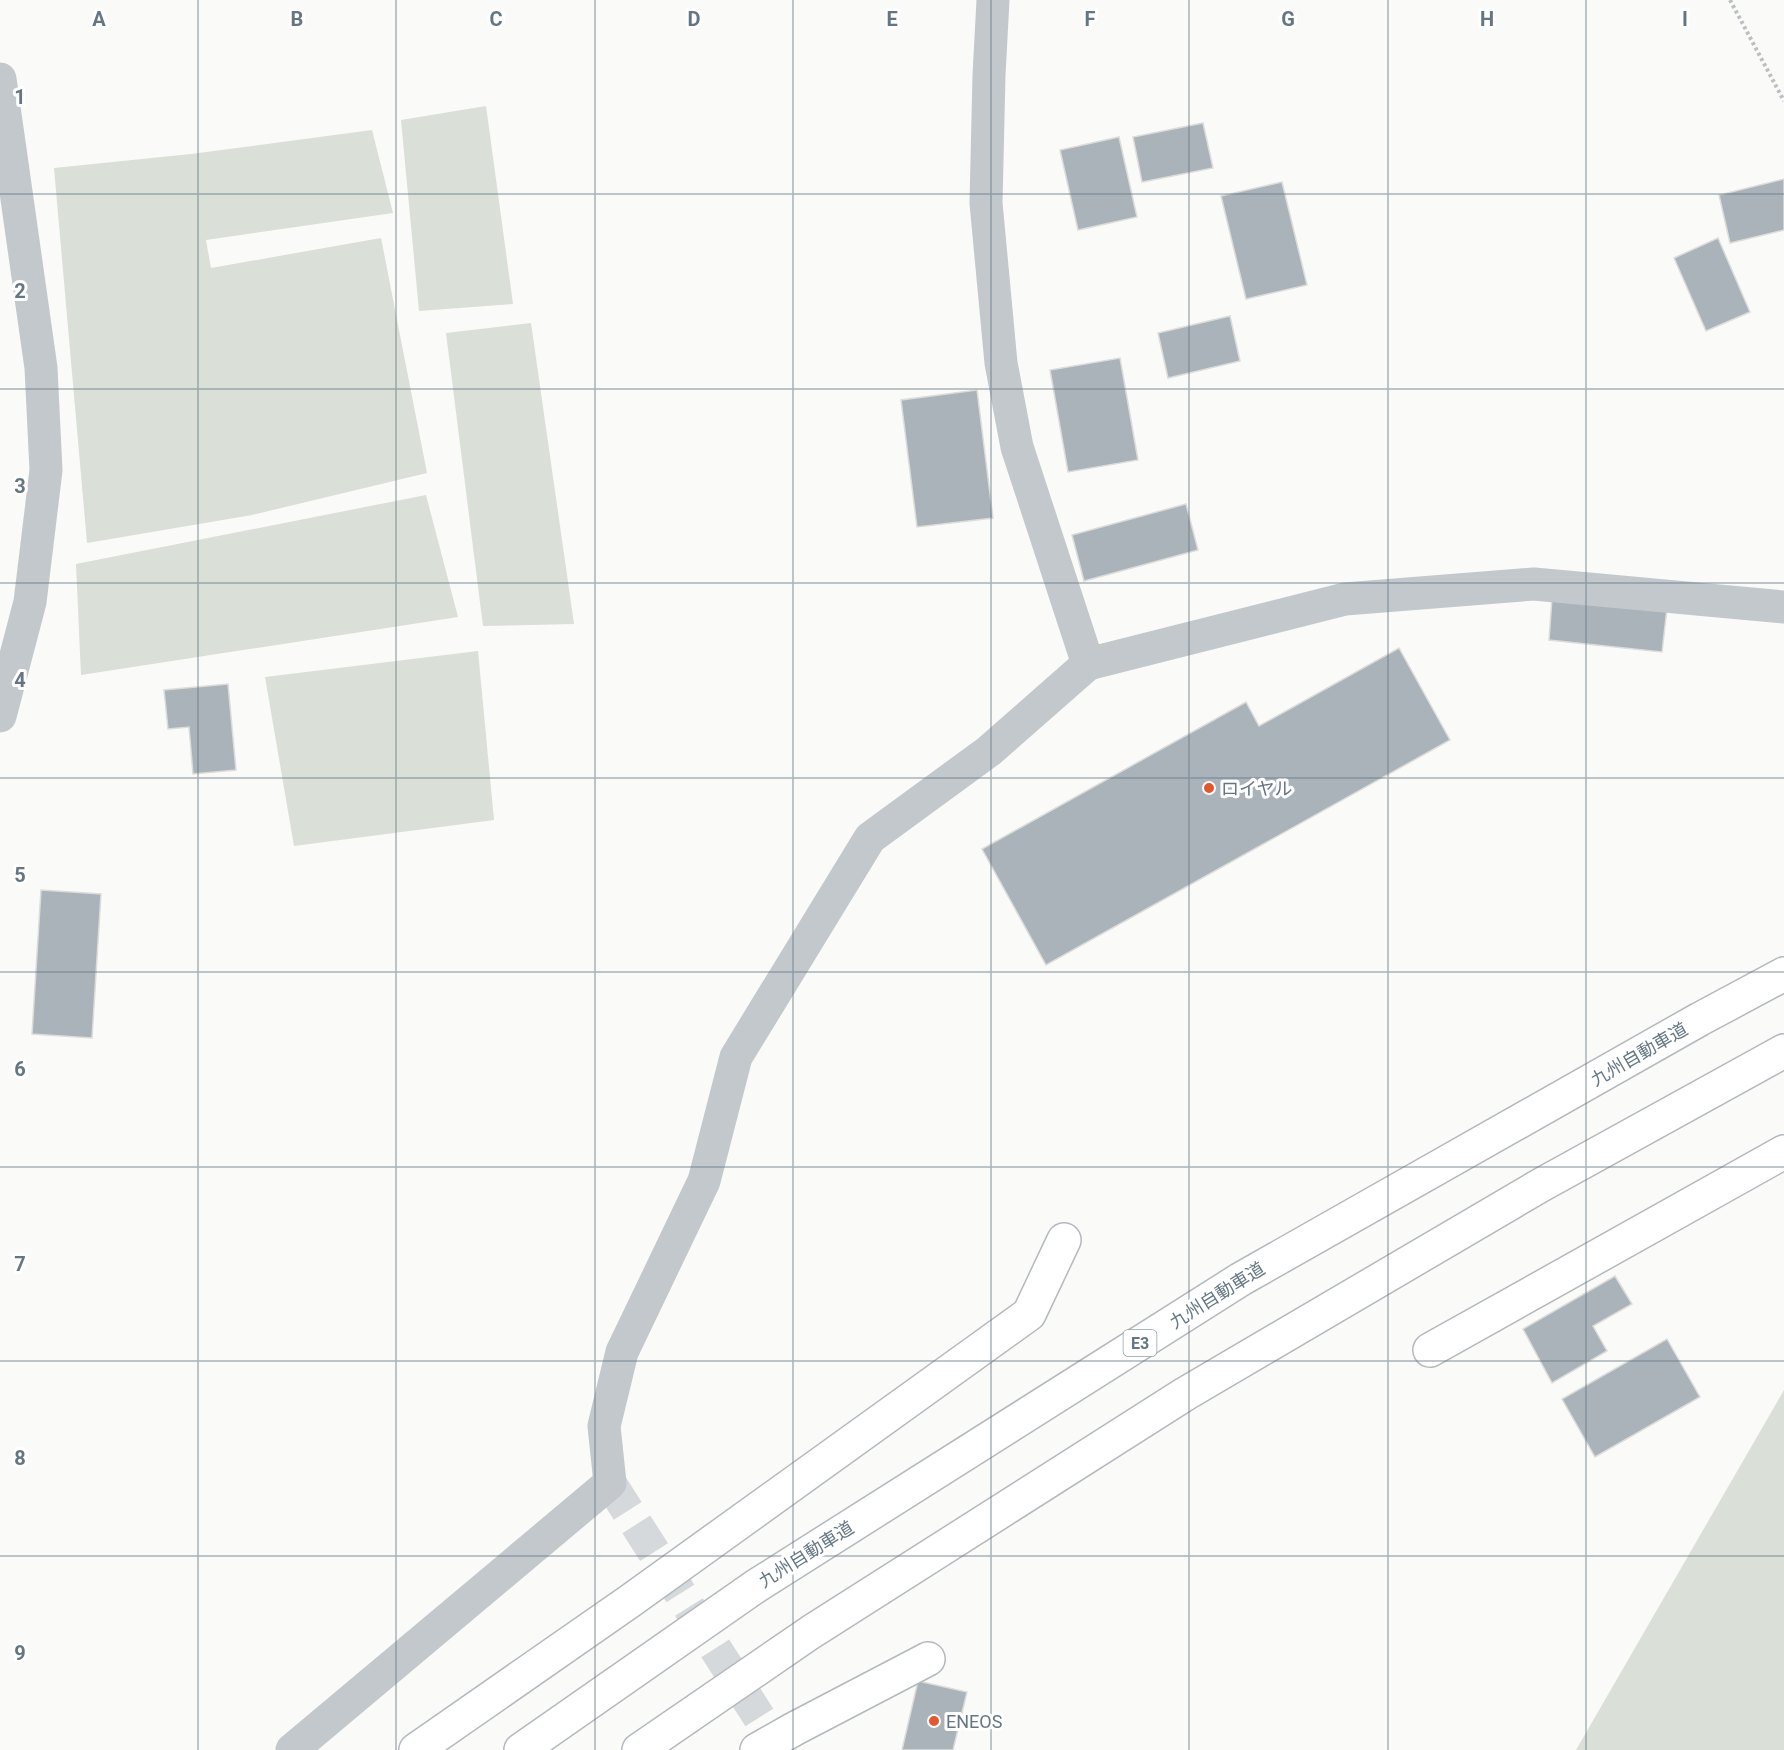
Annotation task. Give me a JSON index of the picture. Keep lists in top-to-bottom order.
{
  "streets": {
    "highway": ["九州自動車道", "E3"]
  },
  "places": ["ロイヤル", "ENEOS"],
  "grid": {
    "columns": [
      "A",
      "B",
      "C",
      "D",
      "E",
      "F",
      "G",
      "H",
      "I"
    ],
    "rows": [
      "1",
      "2",
      "3",
      "4",
      "5",
      "6",
      "7",
      "8",
      "9"
    ]
  }
}
